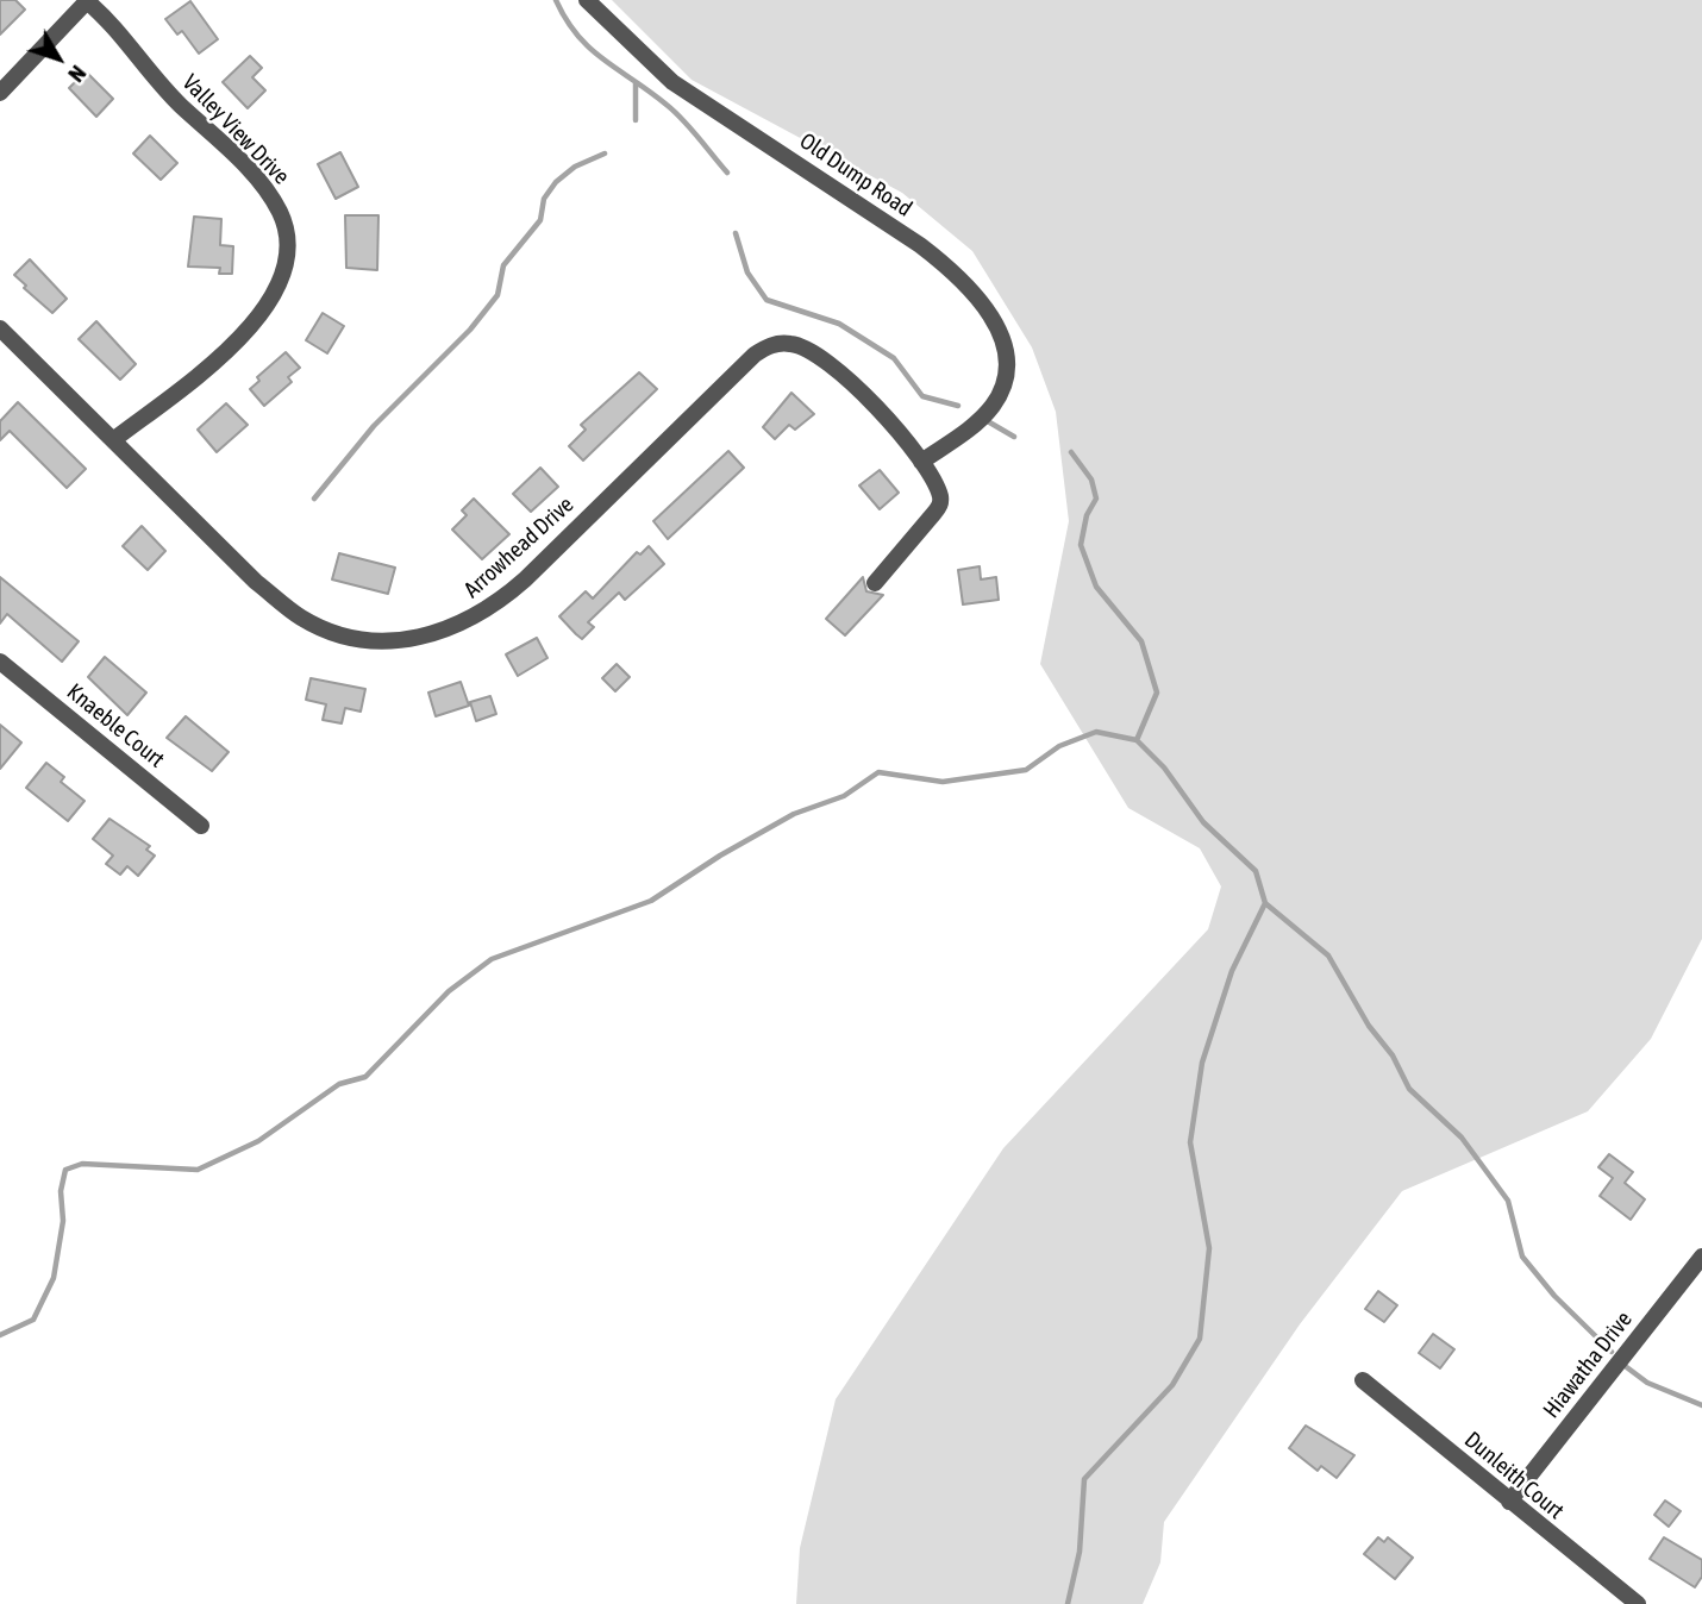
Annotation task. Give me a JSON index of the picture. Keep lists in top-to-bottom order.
{
  "streets": {
    "street": [
      "Valley View Drive",
      "Old Dump Road",
      "Arrowhead Drive",
      "Knaeble Court",
      "Hiawatha Drive",
      "Dunleith Court"
    ]
  },
  "crossings": [
    ["Valley View Drive", "Arrowhead Drive"],
    ["Old Dump Road", "Arrowhead Drive"],
    ["Hiawatha Drive", "Dunleith Court"]
  ],
  "north": "bottom right"
}
